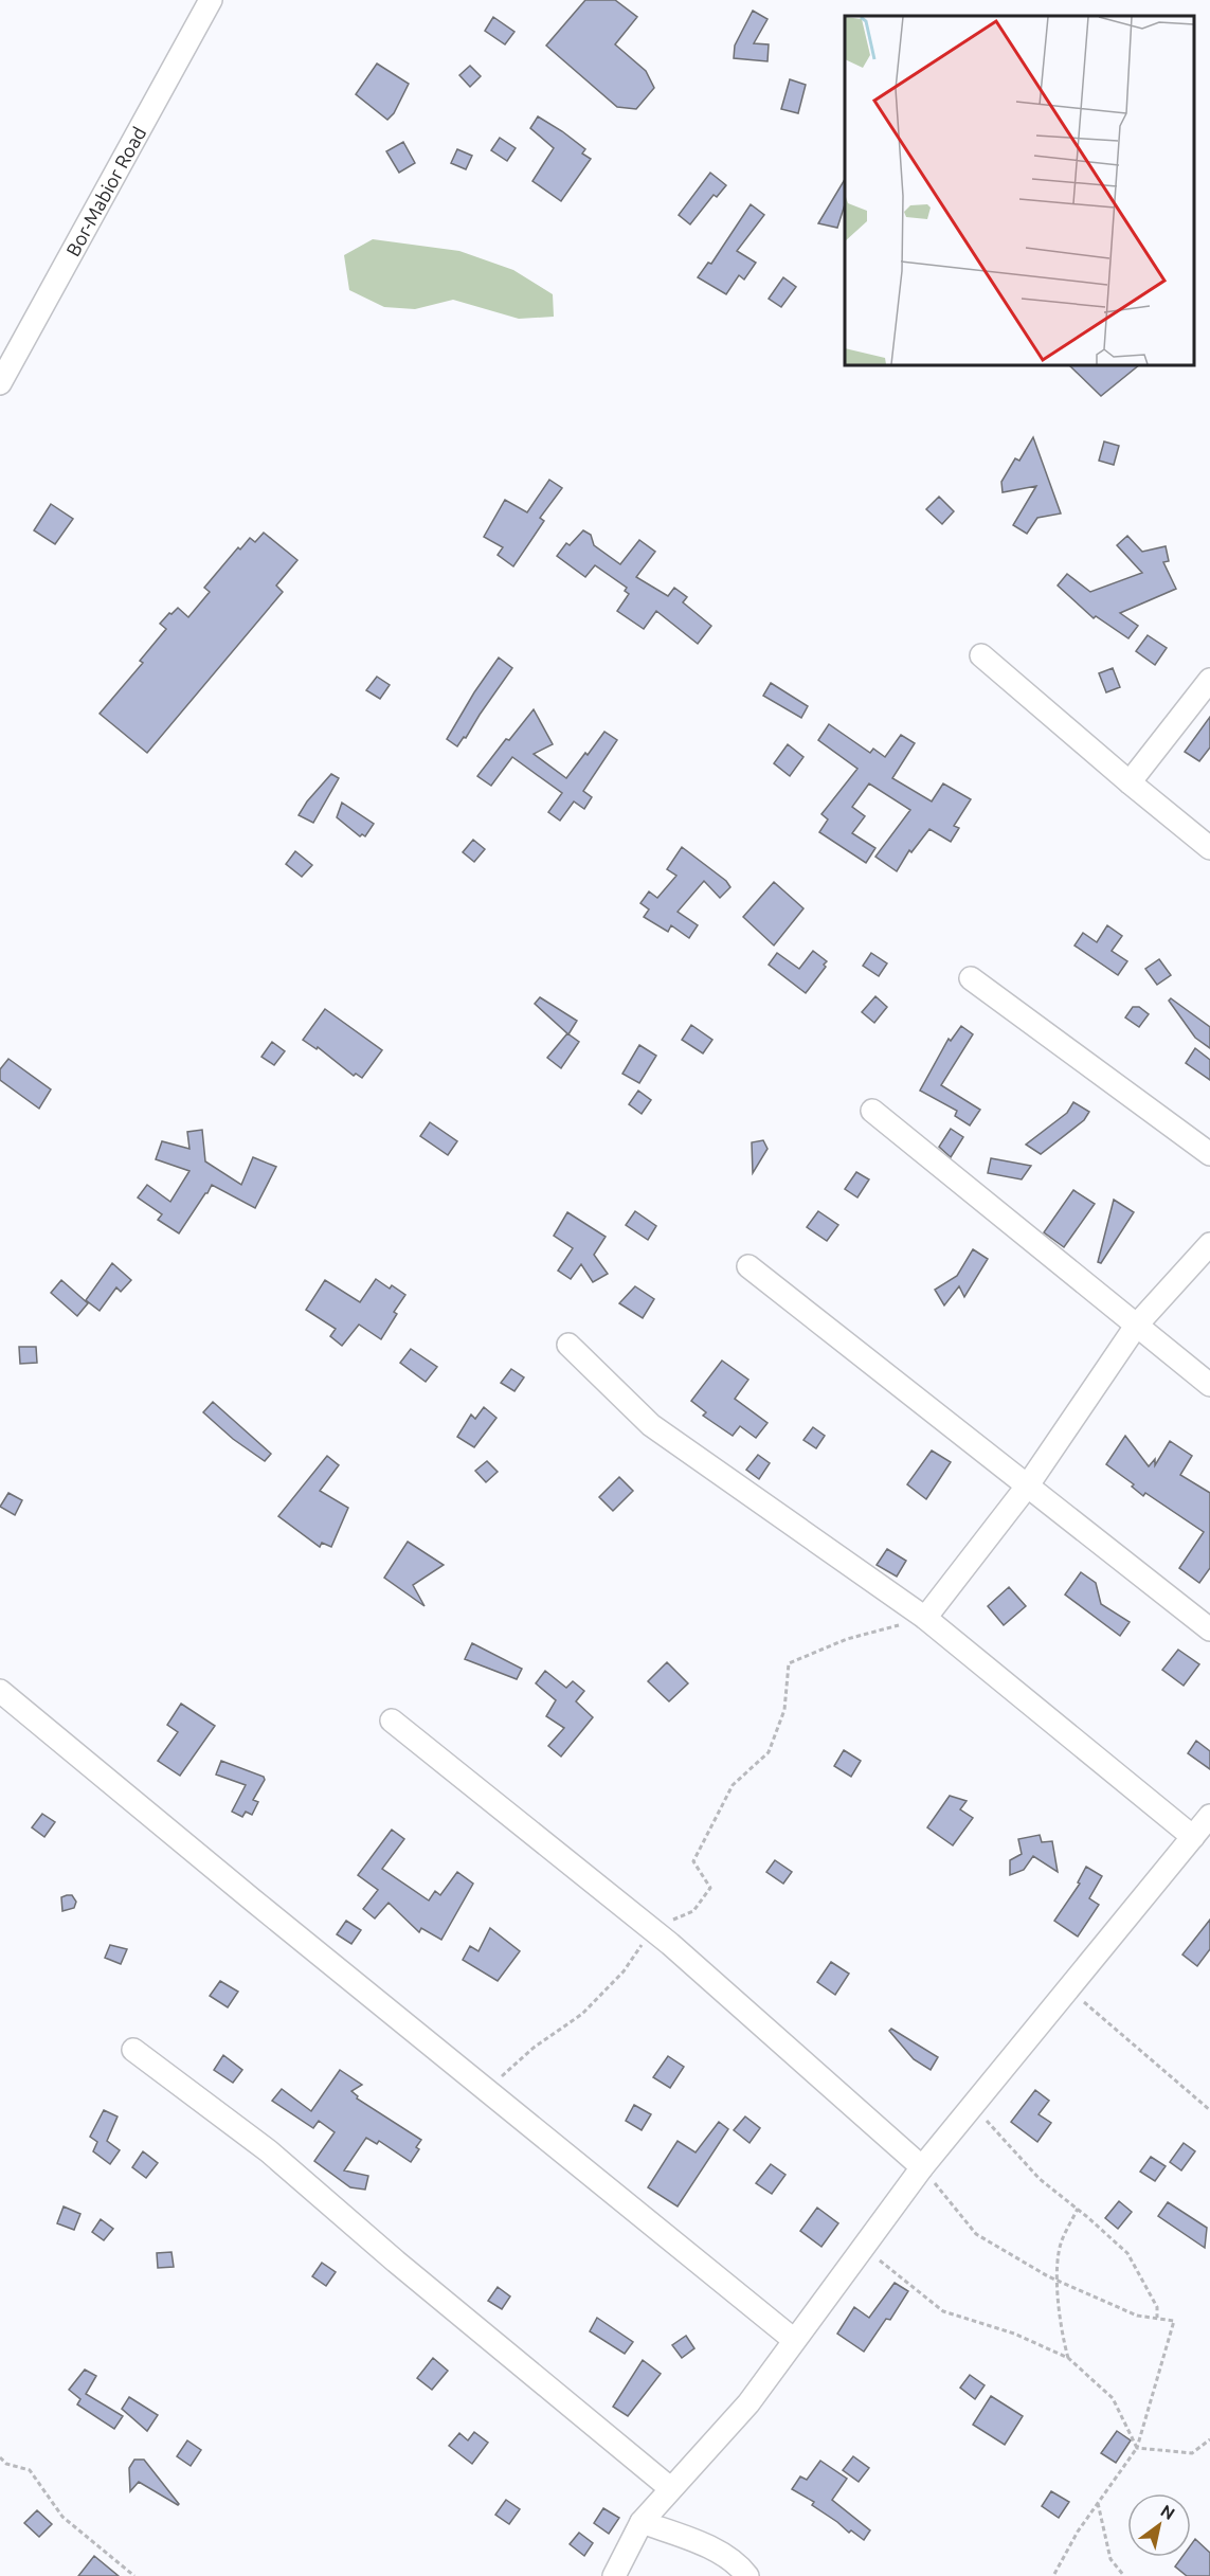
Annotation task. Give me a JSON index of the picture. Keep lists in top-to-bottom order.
{
  "streets": {
    "street": ["Bor-Mabior Road"]
  },
  "north": "top right"
}
